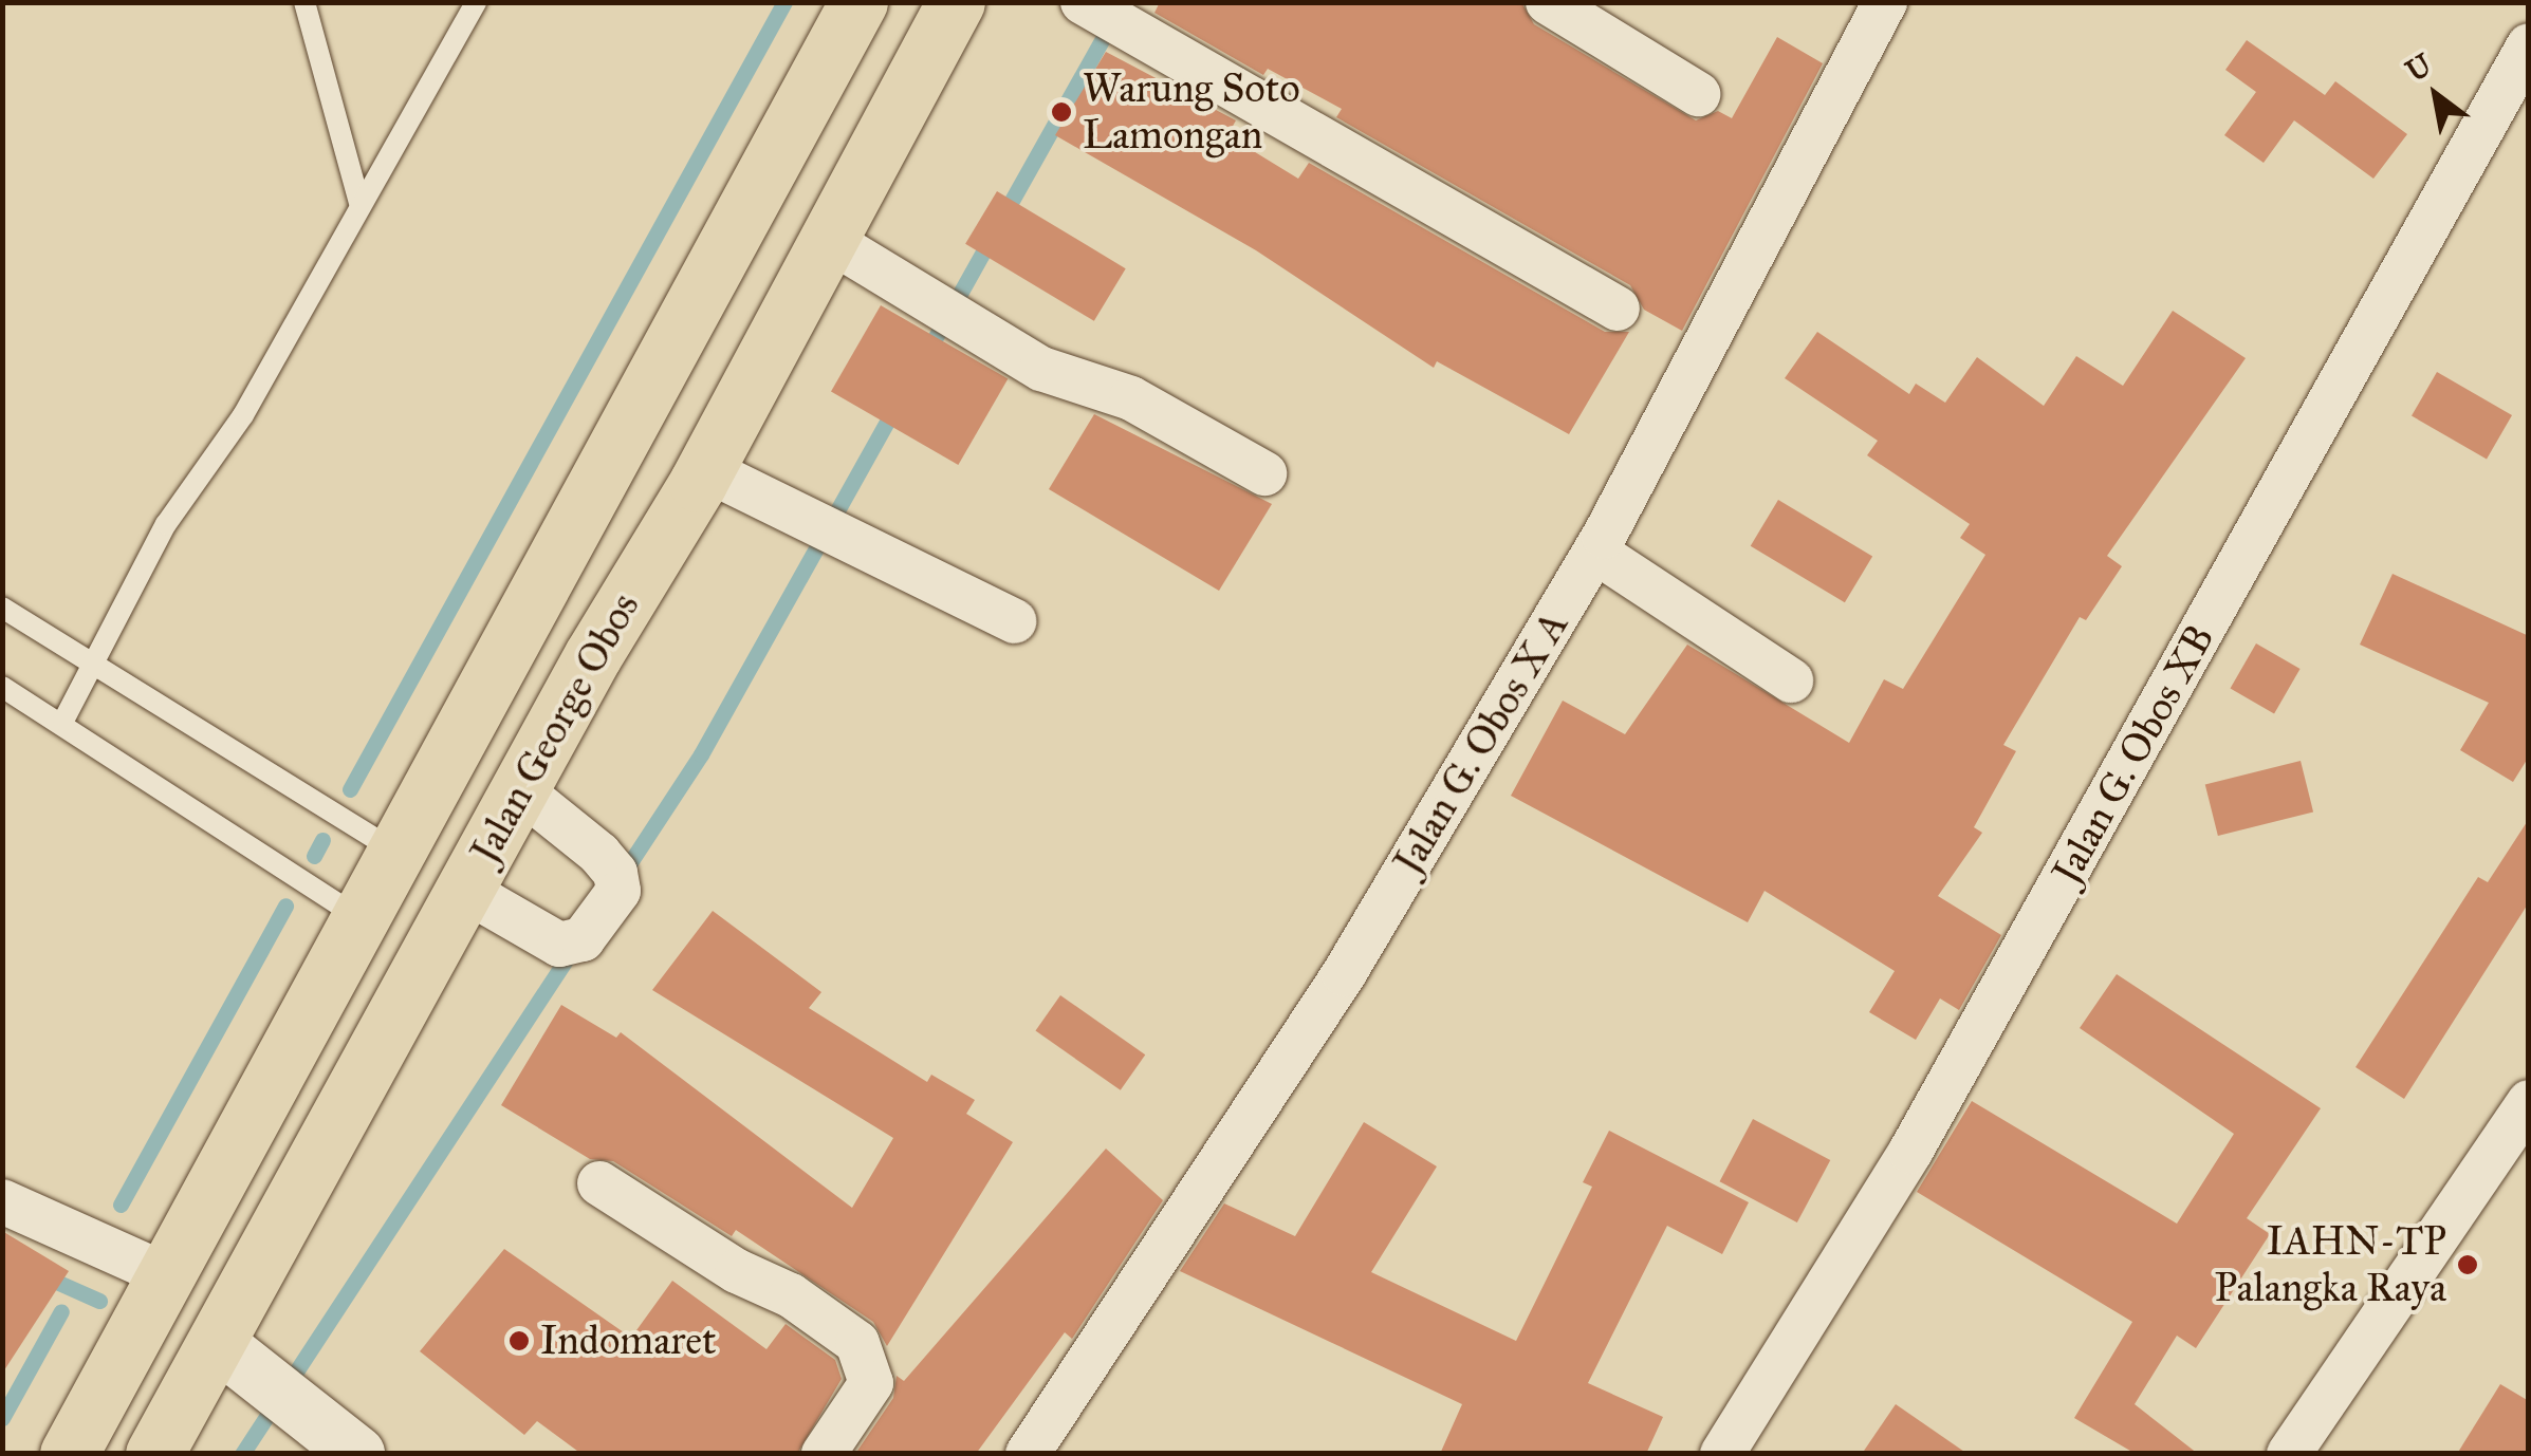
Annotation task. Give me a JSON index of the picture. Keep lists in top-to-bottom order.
{
  "streets": {
    "main road": ["Jalan George Obos"],
    "street": ["Jalan G. Obos X A", "Jalan G. Obos XB"]
  },
  "places": ["Warung Soto Lamongan", "IAHN-TP Palangka Raya", "Indomaret"],
  "north": "top left"
}
